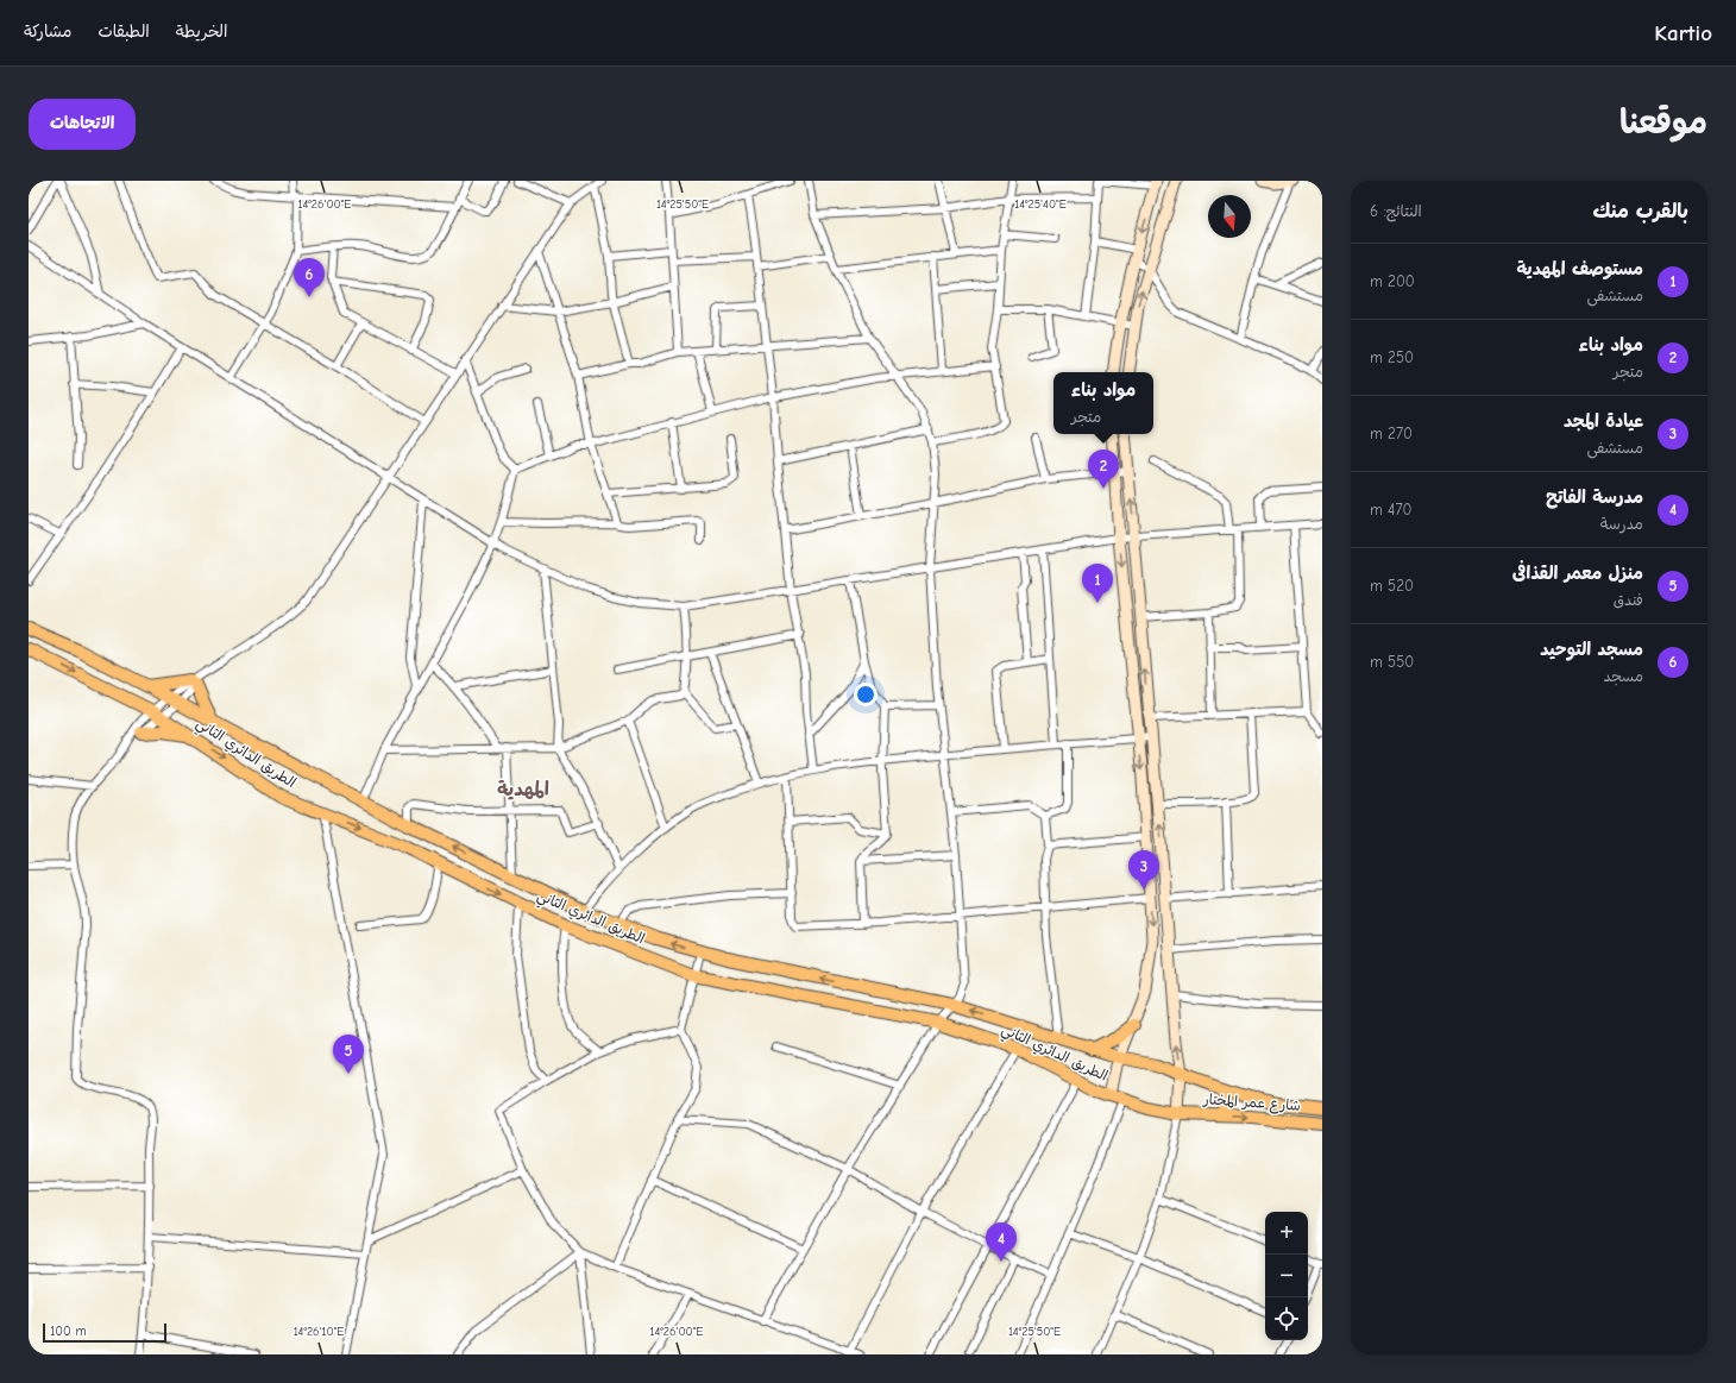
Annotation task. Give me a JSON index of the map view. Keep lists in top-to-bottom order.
{
  "streets": {
    "main road": ["الطريق الدائري الثاني", "شارع عمر المختار"]
  },
  "crossings": [
    ["الطريق الدائري الثاني", "شارع عمر المختار"]
  ],
  "districts": ["المهدية"],
  "scale_bar": "100 m",
  "north": "bottom",
  "page": {
    "header": "Kartio",
    "nav": ["الخريطة", "الطبقات", "مشاركة"],
    "title": "موقعنا",
    "buttons": "الاتجاهات",
    "heading": ["بالقرب منك", "النتائج: 6"],
    "list": [
      {
        "mark": "1",
        "name": "مستوصف المهدية",
        "note": "مستشفى",
        "value": "200 m"
      },
      {
        "mark": "2",
        "name": "مواد بناء",
        "note": "متجر",
        "value": "250 m"
      },
      {
        "mark": "3",
        "name": "عيادة المجد",
        "note": "مستشفى",
        "value": "270 m"
      },
      {
        "mark": "4",
        "name": "مدرسة الفاتح",
        "note": "مدرسة",
        "value": "470 m"
      },
      {
        "mark": "5",
        "name": "منزل معمر القذافى",
        "note": "فندق",
        "value": "520 m"
      },
      {
        "mark": "6",
        "name": "مسجد التوحيد",
        "note": "مسجد",
        "value": "550 m"
      }
    ],
    "pins": [
      "6",
      "2",
      "1",
      "3",
      "5",
      "4"
    ],
    "popup": ["مواد بناء", "متجر"],
    "map_buttons": ["+", "−"],
    "scale": "100 m"
  },
  "coordinates": [
    "14°26'00\"E",
    "14°25'50\"E",
    "14°25'40\"E",
    "14°26'10\"E"
  ]
}
